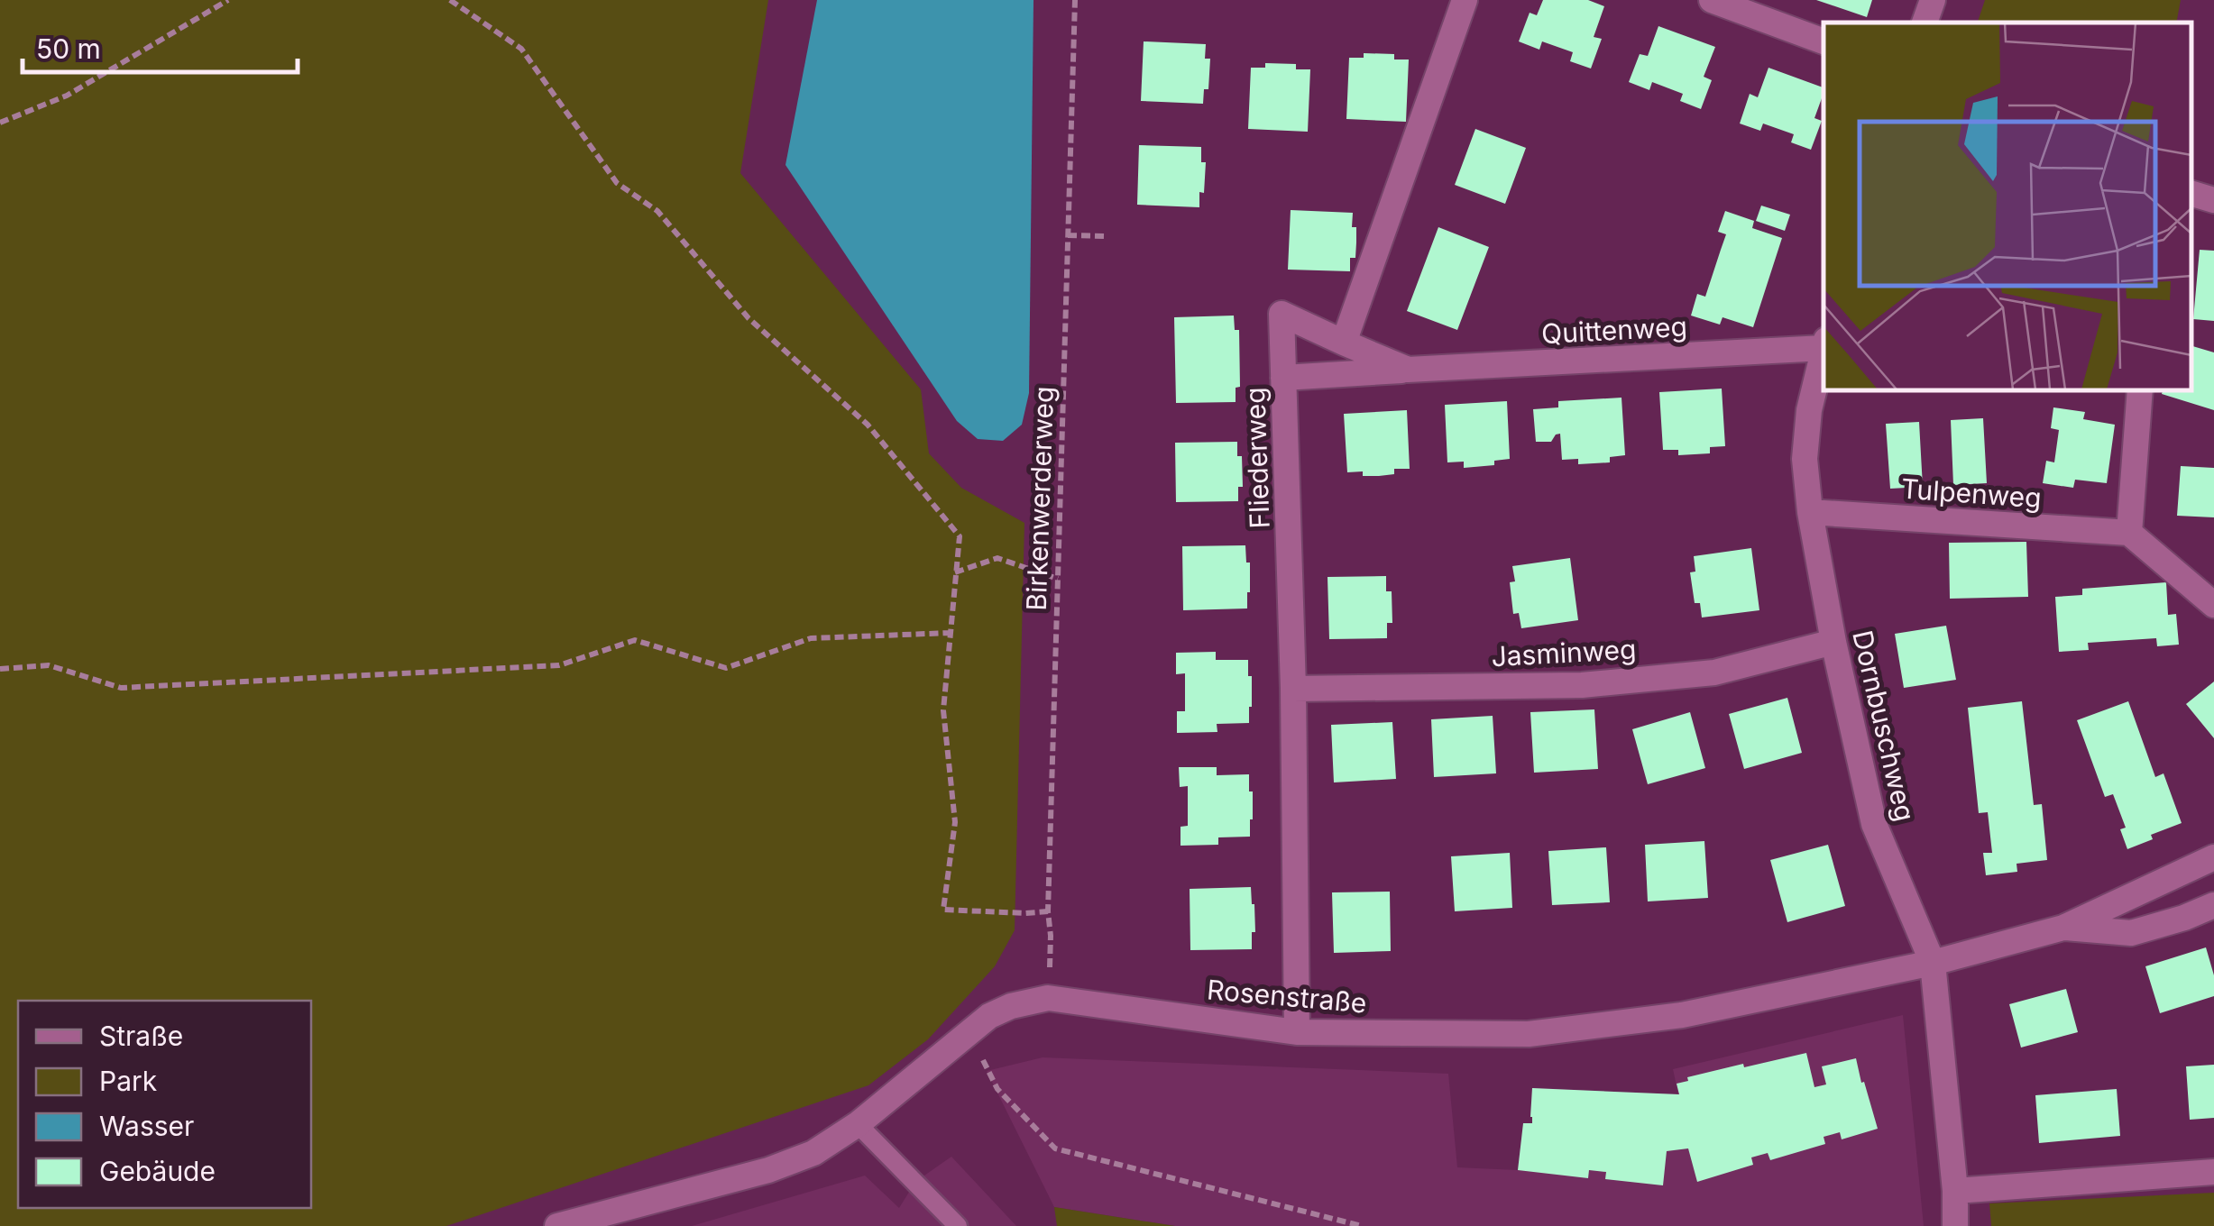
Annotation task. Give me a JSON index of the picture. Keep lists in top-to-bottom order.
{
  "streets": {
    "street": [
      "Quittenweg",
      "Fliederweg",
      "Tulpenweg",
      "Jasminweg",
      "Dornbuschweg",
      "Rosenstraße"
    ],
    "path": ["Birkenwerderweg"]
  },
  "crossings": [
    ["Quittenweg", "Fliederweg"],
    ["Fliederweg", "Jasminweg"],
    ["Fliederweg", "Rosenstraße"],
    ["Tulpenweg", "Dornbuschweg"],
    ["Birkenwerderweg", "Rosenstraße"],
    ["Jasminweg", "Dornbuschweg"],
    ["Dornbuschweg", "Rosenstraße"]
  ],
  "legend": [
    "Straße",
    "Park",
    "Wasser",
    "Gebäude"
  ],
  "scale_bar": "50 m"
}
